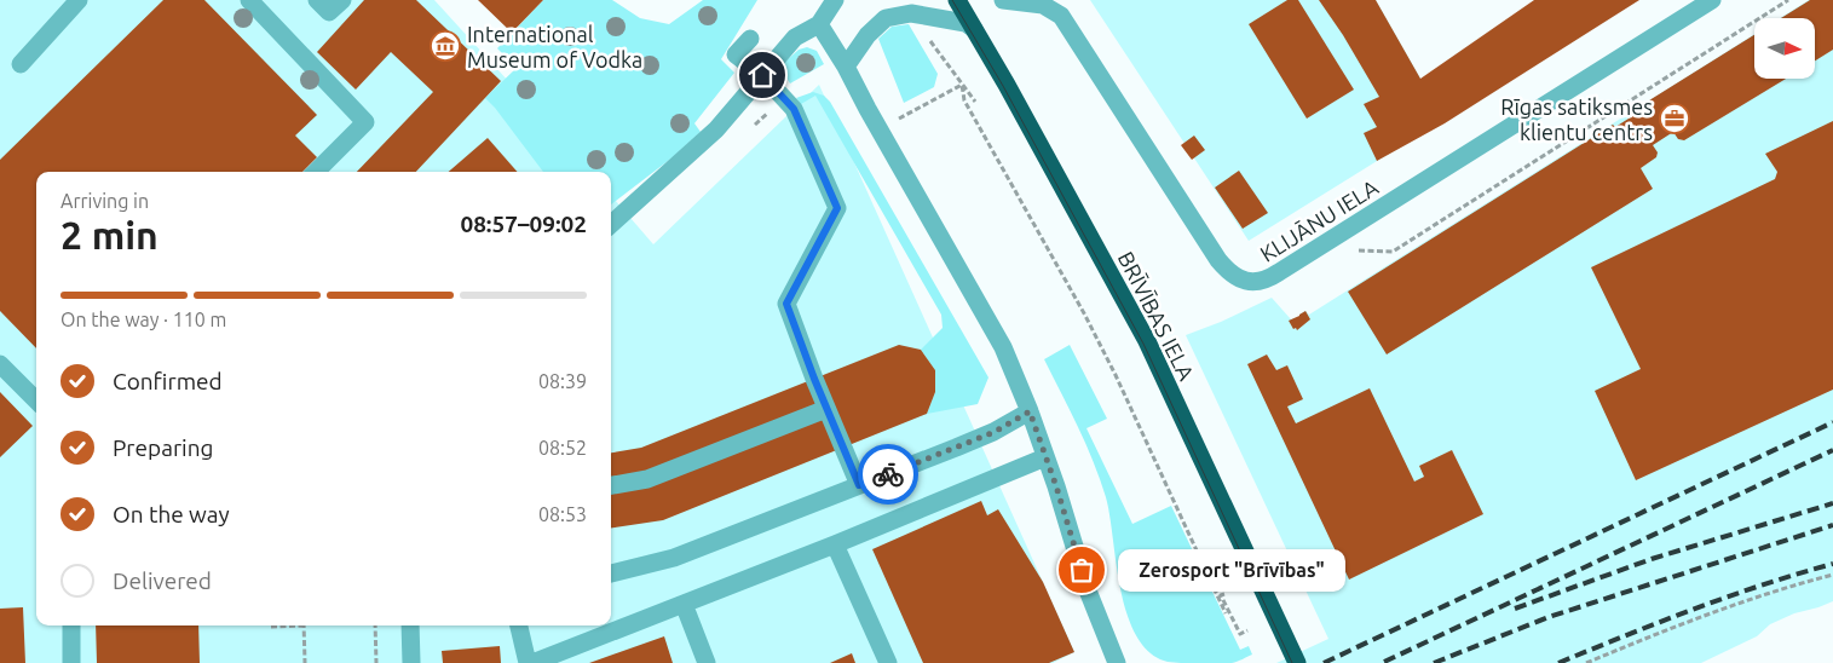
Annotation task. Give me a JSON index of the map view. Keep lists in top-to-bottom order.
{
  "streets": {
    "highway": ["BRĪVĪBAS IELA"],
    "street": ["KLIJĀNU IELA"]
  },
  "places": {
    "museum": ["International Museum of Vodka"],
    "office": ["Rīgas satiksmes klientu centrs"],
    "other": ["Zerosport \"Brīvības\""]
  },
  "north": "right",
  "page": {
    "heading": ["2 min", "Arriving in", "08:57–09:02"],
    "bar": "On the way · 110 m",
    "list": [
      ["Confirmed", "08:39"],
      ["Preparing", "08:52"],
      ["On the way", "08:53"],
      "Delivered"
    ],
    "bubble": "Zerosport \"Brīvības\""
  }
}
